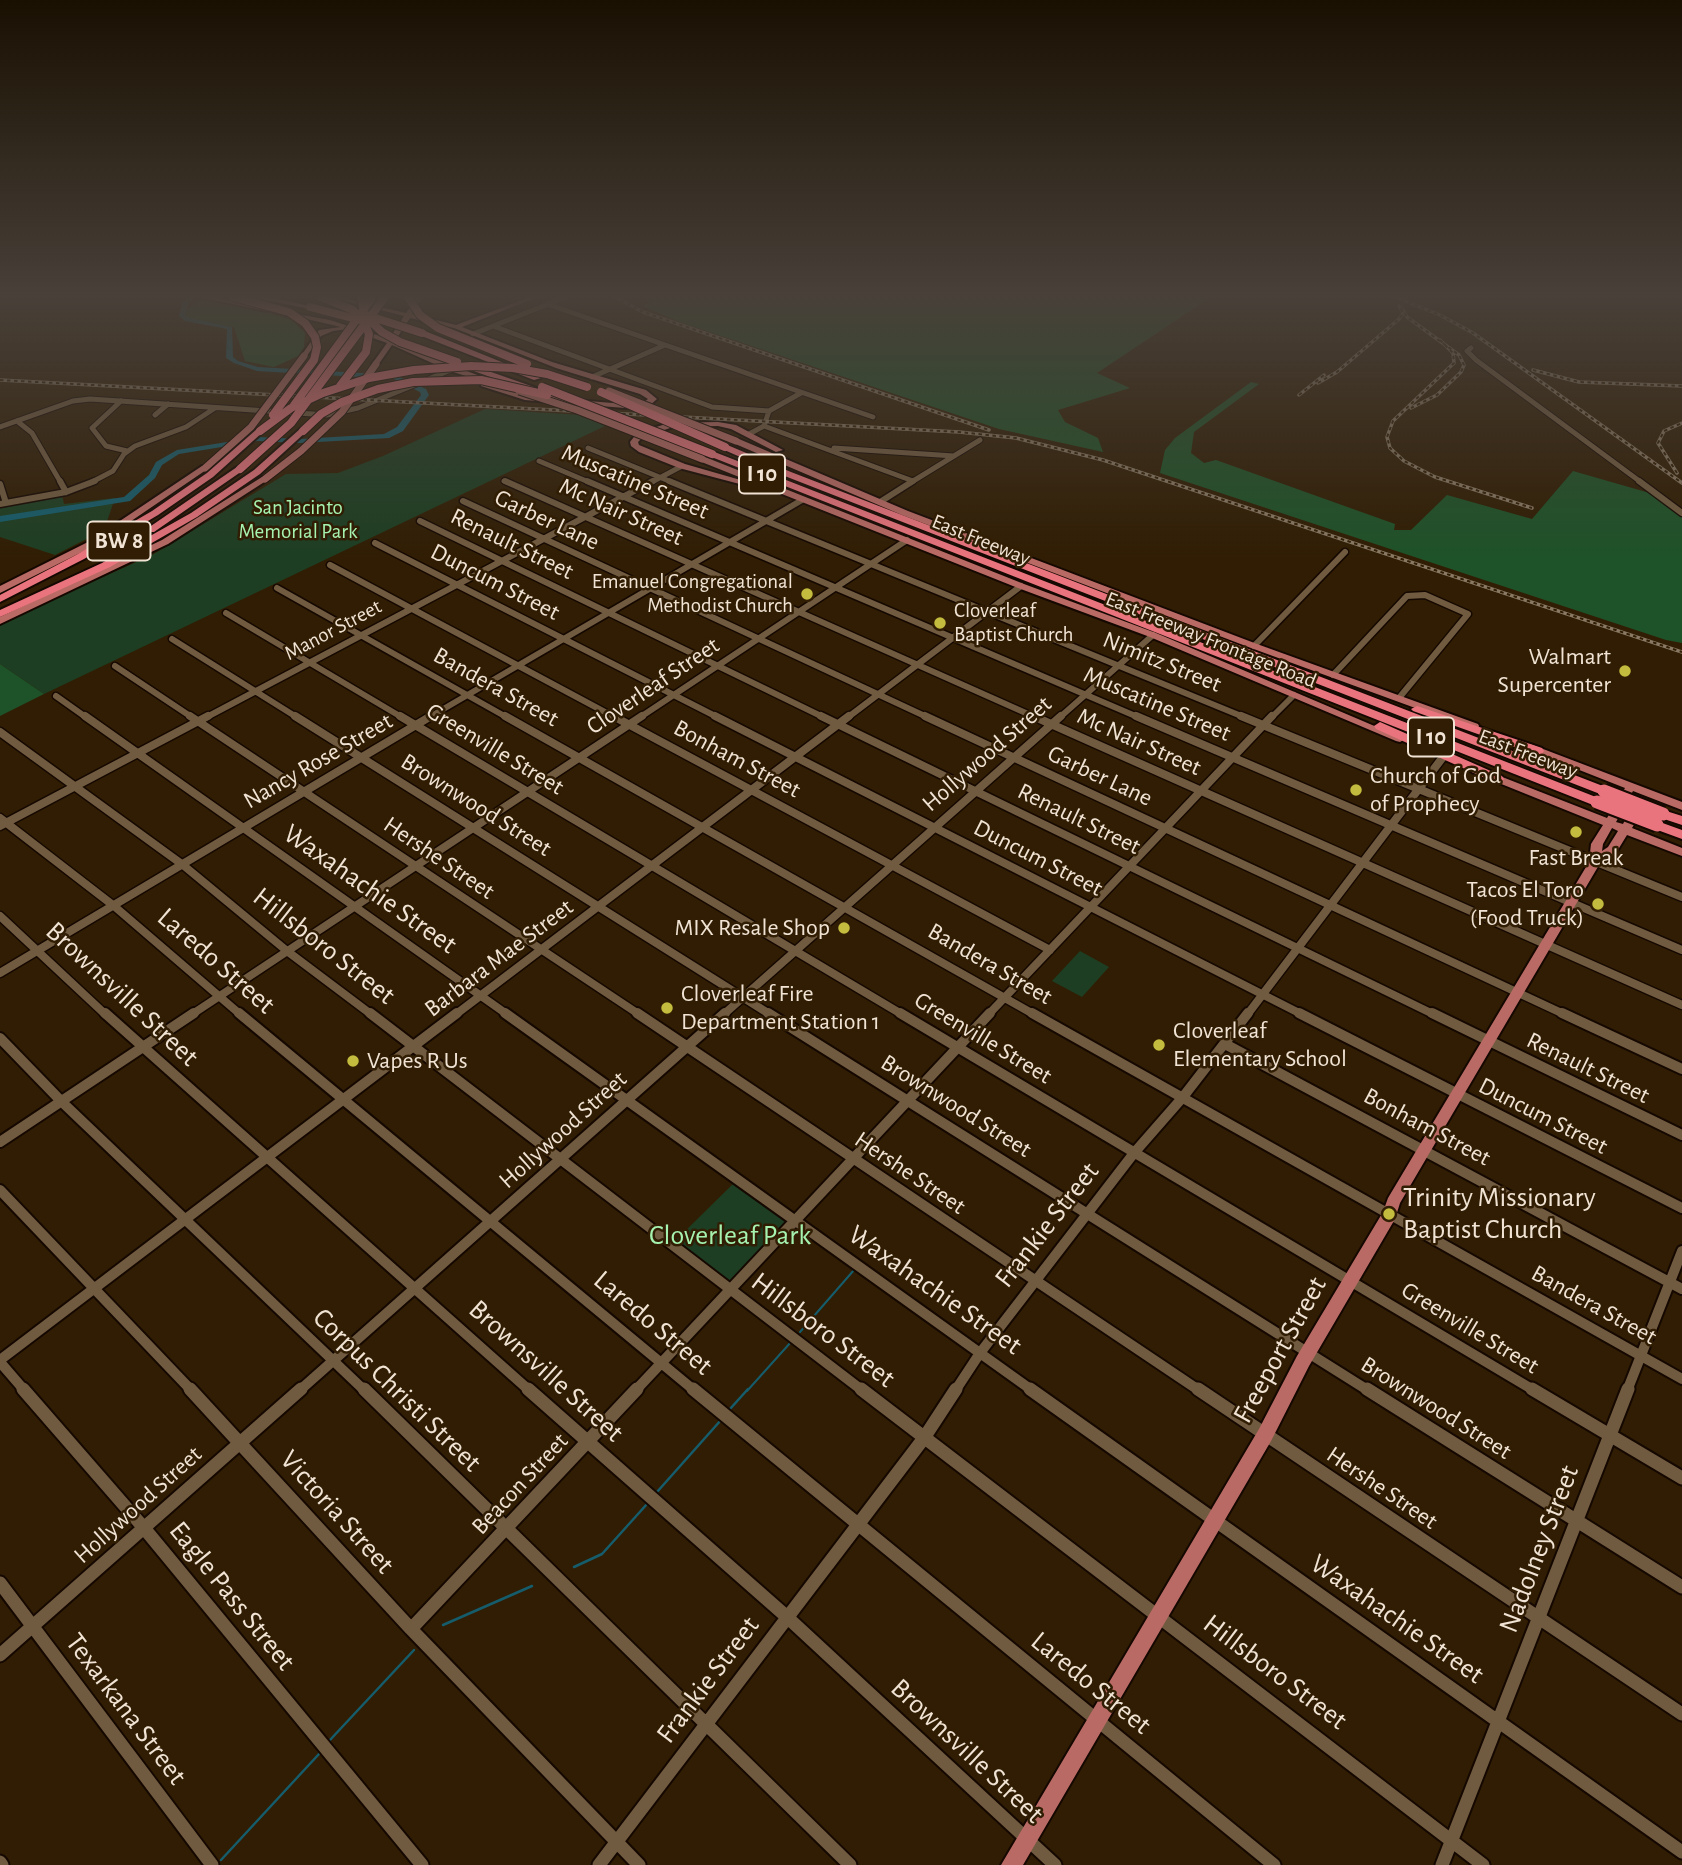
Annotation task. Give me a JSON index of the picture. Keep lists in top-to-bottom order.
{
  "streets": {
    "highway": ["I 10", "East Freeway", "BW 8"],
    "main road": ["East Freeway Frontage Road", "Freeport Street"],
    "street": [
      "Muscatine Street",
      "Mc Nair Street",
      "Garber Lane",
      "Renault Street",
      "Duncum Street",
      "Manor Street",
      "Nimitz Street",
      "Cloverleaf Street",
      "Bandera Street",
      "Greenville Street",
      "Hollywood Street",
      "Bonham Street",
      "Nancy Rose Street",
      "Brownwood Street",
      "Hershe Street",
      "Waxahachie Street",
      "Hillsboro Street",
      "Barbara Mae Street",
      "Laredo Street",
      "Brownsville Street",
      "Frankie Street",
      "Corpus Christi Street",
      "Beacon Street",
      "Victoria Street",
      "Nadolney Street",
      "Eagle Pass Street",
      "Texarkana Street"
    ]
  },
  "crossings": [
    ["Muscatine Street", "Manor Street"],
    ["Muscatine Street", "Cloverleaf Street"],
    ["Muscatine Street", "Hollywood Street"],
    ["Muscatine Street", "Nancy Rose Street"],
    ["Muscatine Street", "Barbara Mae Street"],
    ["Muscatine Street", "Frankie Street"],
    ["Muscatine Street", "Freeport Street"],
    ["Muscatine Street", "Beacon Street"],
    ["Mc Nair Street", "Manor Street"],
    ["Mc Nair Street", "Cloverleaf Street"],
    ["Mc Nair Street", "Hollywood Street"],
    ["Mc Nair Street", "Nancy Rose Street"],
    ["Mc Nair Street", "Barbara Mae Street"],
    ["Mc Nair Street", "Frankie Street"],
    ["Mc Nair Street", "Freeport Street"],
    ["Mc Nair Street", "Beacon Street"],
    ["Garber Lane", "Manor Street"],
    ["Garber Lane", "Cloverleaf Street"],
    ["Garber Lane", "Hollywood Street"],
    ["Garber Lane", "Nancy Rose Street"],
    ["Garber Lane", "Barbara Mae Street"],
    ["Garber Lane", "Frankie Street"],
    ["Garber Lane", "Freeport Street"],
    ["Garber Lane", "Beacon Street"],
    ["East Freeway", "East Freeway Frontage Road"],
    ["Renault Street", "Manor Street"],
    ["Renault Street", "Cloverleaf Street"],
    ["Renault Street", "Hollywood Street"],
    ["Renault Street", "Nancy Rose Street"],
    ["Renault Street", "Barbara Mae Street"],
    ["Renault Street", "Frankie Street"],
    ["Renault Street", "Freeport Street"],
    ["Renault Street", "Beacon Street"],
    ["Duncum Street", "Manor Street"],
    ["Duncum Street", "Cloverleaf Street"],
    ["Duncum Street", "Hollywood Street"],
    ["Duncum Street", "Nancy Rose Street"],
    ["Duncum Street", "Barbara Mae Street"],
    ["Duncum Street", "Frankie Street"],
    ["Duncum Street", "Freeport Street"],
    ["Duncum Street", "Beacon Street"],
    ["Manor Street", "Nimitz Street"],
    ["Manor Street", "Bandera Street"],
    ["Manor Street", "Greenville Street"],
    ["Manor Street", "Bonham Street"],
    ["Manor Street", "Brownwood Street"],
    ["Manor Street", "Hershe Street"],
    ["Manor Street", "Waxahachie Street"],
    ["Manor Street", "Hillsboro Street"],
    ["Manor Street", "Laredo Street"],
    ["East Freeway Frontage Road", "Cloverleaf Street"],
    ["East Freeway Frontage Road", "Hollywood Street"],
    ["East Freeway Frontage Road", "Nancy Rose Street"],
    ["East Freeway Frontage Road", "Barbara Mae Street"],
    ["East Freeway Frontage Road", "Frankie Street"],
    ["East Freeway Frontage Road", "Freeport Street"],
    ["East Freeway Frontage Road", "Beacon Street"],
    ["Nimitz Street", "Cloverleaf Street"],
    ["Nimitz Street", "Hollywood Street"],
    ["Nimitz Street", "Nancy Rose Street"],
    ["Nimitz Street", "Barbara Mae Street"],
    ["Nimitz Street", "Frankie Street"],
    ["Nimitz Street", "Freeport Street"],
    ["Nimitz Street", "Beacon Street"],
    ["Cloverleaf Street", "Bandera Street"],
    ["Cloverleaf Street", "Greenville Street"],
    ["Cloverleaf Street", "Bonham Street"],
    ["Cloverleaf Street", "Brownwood Street"],
    ["Cloverleaf Street", "Hershe Street"],
    ["Cloverleaf Street", "Waxahachie Street"],
    ["Cloverleaf Street", "Hillsboro Street"],
    ["Cloverleaf Street", "Laredo Street"],
    ["Cloverleaf Street", "Brownsville Street"],
    ["Cloverleaf Street", "Corpus Christi Street"],
    ["Bandera Street", "Hollywood Street"],
    ["Bandera Street", "Nancy Rose Street"],
    ["Bandera Street", "Barbara Mae Street"],
    ["Bandera Street", "Frankie Street"],
    ["Bandera Street", "Freeport Street"],
    ["Bandera Street", "Beacon Street"],
    ["Bandera Street", "Nadolney Street"],
    ["Greenville Street", "Hollywood Street"],
    ["Greenville Street", "Nancy Rose Street"],
    ["Greenville Street", "Barbara Mae Street"],
    ["Greenville Street", "Frankie Street"],
    ["Greenville Street", "Freeport Street"],
    ["Greenville Street", "Beacon Street"],
    ["Greenville Street", "Nadolney Street"],
    ["Hollywood Street", "Bonham Street"],
    ["Hollywood Street", "Brownwood Street"],
    ["Hollywood Street", "Hershe Street"],
    ["Hollywood Street", "Waxahachie Street"],
    ["Hollywood Street", "Hillsboro Street"],
    ["Hollywood Street", "Laredo Street"],
    ["Hollywood Street", "Brownsville Street"],
    ["Hollywood Street", "Corpus Christi Street"],
    ["Hollywood Street", "Victoria Street"],
    ["Hollywood Street", "Eagle Pass Street"],
    ["Hollywood Street", "Texarkana Street"],
    ["Bonham Street", "Nancy Rose Street"],
    ["Bonham Street", "Barbara Mae Street"],
    ["Bonham Street", "Frankie Street"],
    ["Bonham Street", "Freeport Street"],
    ["Bonham Street", "Beacon Street"],
    ["Bonham Street", "Nadolney Street"],
    ["Nancy Rose Street", "Brownwood Street"],
    ["Nancy Rose Street", "Hershe Street"],
    ["Nancy Rose Street", "Waxahachie Street"],
    ["Nancy Rose Street", "Hillsboro Street"],
    ["Nancy Rose Street", "Laredo Street"],
    ["Nancy Rose Street", "Brownsville Street"],
    ["Brownwood Street", "Barbara Mae Street"],
    ["Brownwood Street", "Frankie Street"],
    ["Brownwood Street", "Freeport Street"],
    ["Brownwood Street", "Beacon Street"],
    ["Brownwood Street", "Nadolney Street"],
    ["Hershe Street", "Barbara Mae Street"],
    ["Hershe Street", "Frankie Street"],
    ["Hershe Street", "Freeport Street"],
    ["Hershe Street", "Beacon Street"],
    ["Hershe Street", "Nadolney Street"],
    ["Waxahachie Street", "Barbara Mae Street"],
    ["Waxahachie Street", "Frankie Street"],
    ["Waxahachie Street", "Freeport Street"],
    ["Waxahachie Street", "Beacon Street"],
    ["Waxahachie Street", "Nadolney Street"],
    ["Hillsboro Street", "Barbara Mae Street"],
    ["Hillsboro Street", "Frankie Street"],
    ["Hillsboro Street", "Freeport Street"],
    ["Hillsboro Street", "Beacon Street"],
    ["Hillsboro Street", "Nadolney Street"],
    ["Barbara Mae Street", "Laredo Street"],
    ["Barbara Mae Street", "Brownsville Street"],
    ["Barbara Mae Street", "Corpus Christi Street"],
    ["Barbara Mae Street", "Victoria Street"],
    ["Barbara Mae Street", "Eagle Pass Street"],
    ["Laredo Street", "Frankie Street"],
    ["Laredo Street", "Freeport Street"],
    ["Laredo Street", "Beacon Street"],
    ["Brownsville Street", "Frankie Street"],
    ["Brownsville Street", "Freeport Street"],
    ["Brownsville Street", "Beacon Street"],
    ["Frankie Street", "Corpus Christi Street"],
    ["Frankie Street", "Victoria Street"],
    ["Corpus Christi Street", "Beacon Street"],
    ["Beacon Street", "Victoria Street"]
  ],
  "parks": ["San Jacinto Memorial Park", "Cloverleaf Park"],
  "places": [
    "Emanuel Congregational Methodist Church",
    "Cloverleaf Baptist Church",
    "Walmart Supercenter",
    "Church of God of Prophecy",
    "Fast Break",
    "Tacos El Toro (Food Truck)",
    "MIX Resale Shop",
    "Cloverleaf Fire Department Station 1",
    "Cloverleaf Elementary School",
    "Vapes R Us",
    "Trinity Missionary Baptist Church"
  ]
}
